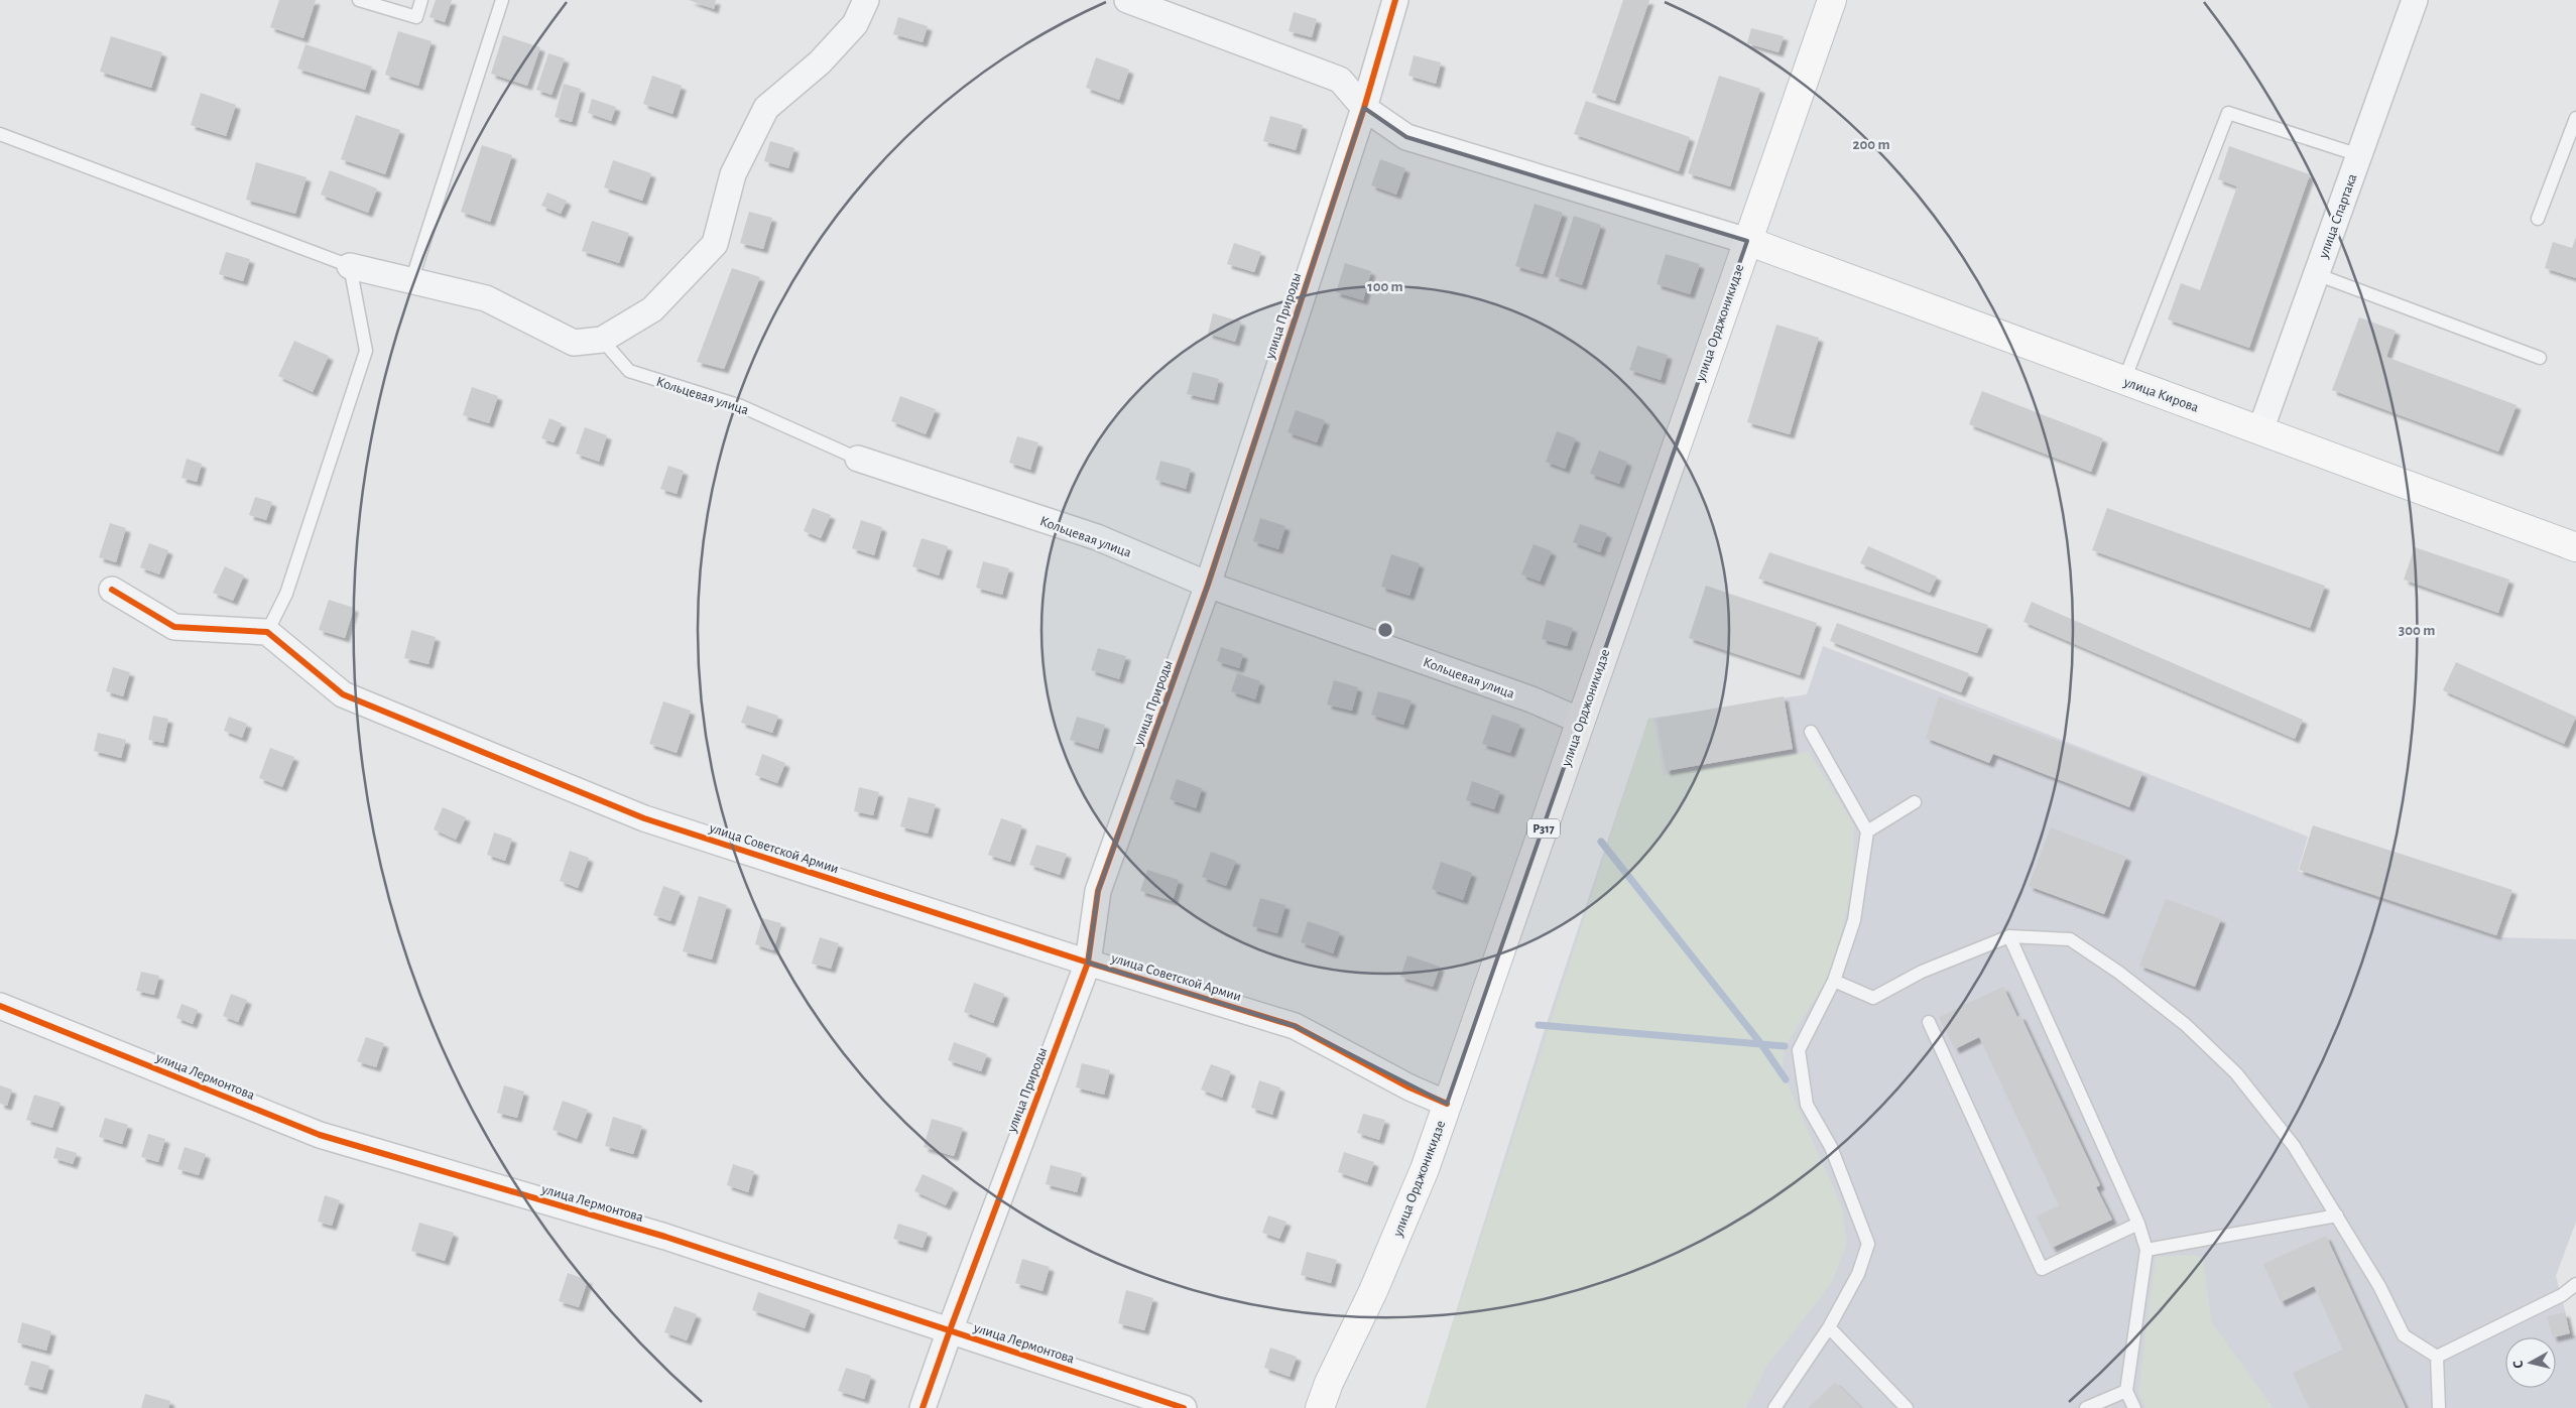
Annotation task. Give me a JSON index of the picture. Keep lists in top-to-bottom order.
{
  "streets": {
    "main road": ["улица Орджоникидзе", "улица Кирова", "Р317"],
    "street": [
      "улица Спартака",
      "улица Природы",
      "Кольцевая улица",
      "улица Советской Армии",
      "улица Лермонтова"
    ]
  },
  "crossings": [
    ["улица Спартака", "улица Кирова"],
    ["улица Природы", "Кольцевая улица"],
    ["улица Природы", "улица Советской Армии"],
    ["улица Природы", "улица Лермонтова"],
    ["улица Орджоникидзе", "улица Кирова"],
    ["улица Орджоникидзе", "Кольцевая улица"],
    ["улица Орджоникидзе", "улица Советской Армии"]
  ],
  "north": "left",
  "rings": ["200 m", "100 m", "300 m"]
}
